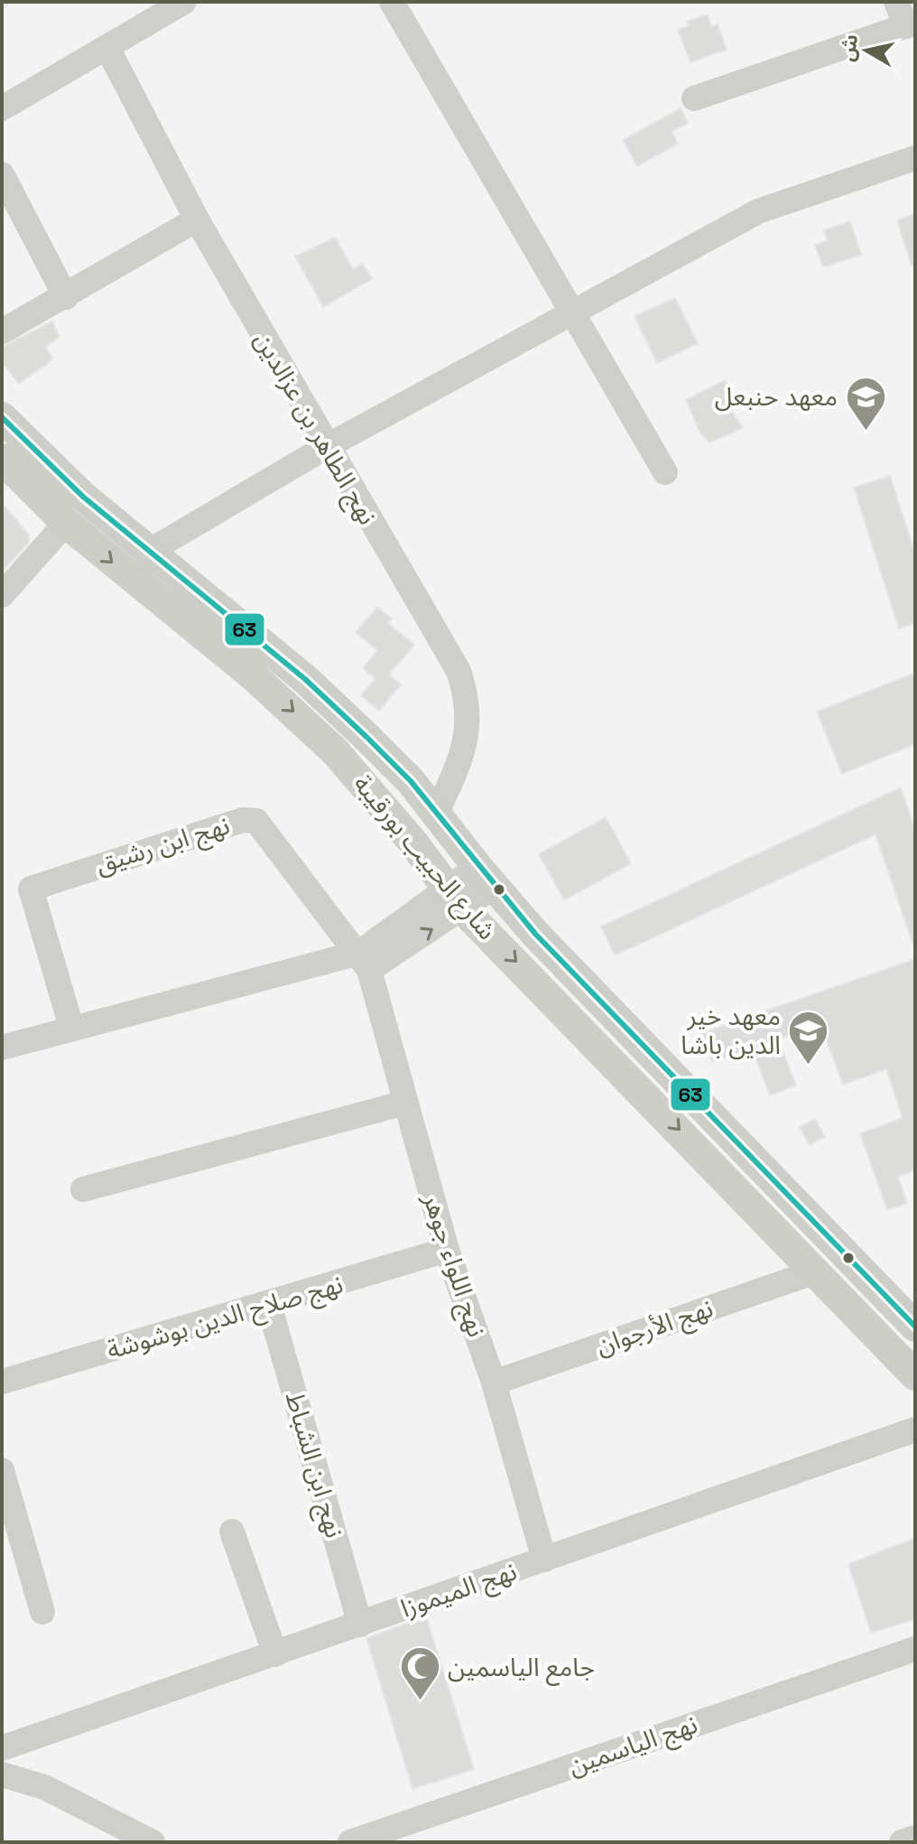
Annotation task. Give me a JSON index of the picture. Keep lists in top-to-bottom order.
{
  "streets": {
    "main road": ["شارع الحبيب بورقيبة"],
    "street": [
      "نهج الطاهر بن عزالدين",
      "نهج ابن رشيق",
      "نهج اللواء جوهر",
      "نهج صلاح الدين بوشوشة",
      "نهج الأرجوان",
      "نهج ابن الشباط",
      "نهج الميموزا",
      "نهج الياسمين"
    ]
  },
  "crossings": [
    ["نهج ابن رشيق", "نهج اللواء جوهر"],
    ["شارع الحبيب بورقيبة", "نهج الأرجوان"],
    ["نهج اللواء جوهر", "نهج صلاح الدين بوشوشة"],
    ["نهج اللواء جوهر", "نهج الأرجوان"],
    ["نهج اللواء جوهر", "نهج الميموزا"],
    ["نهج صلاح الدين بوشوشة", "نهج ابن الشباط"],
    ["نهج ابن الشباط", "نهج الميموزا"]
  ],
  "places": {
    "school or university": ["معهد حنبعل", "معهد خير الدين باشا"],
    "mosque": ["جامع الياسمين"]
  },
  "lines": ["transit line 63"],
  "north": "left"
}
